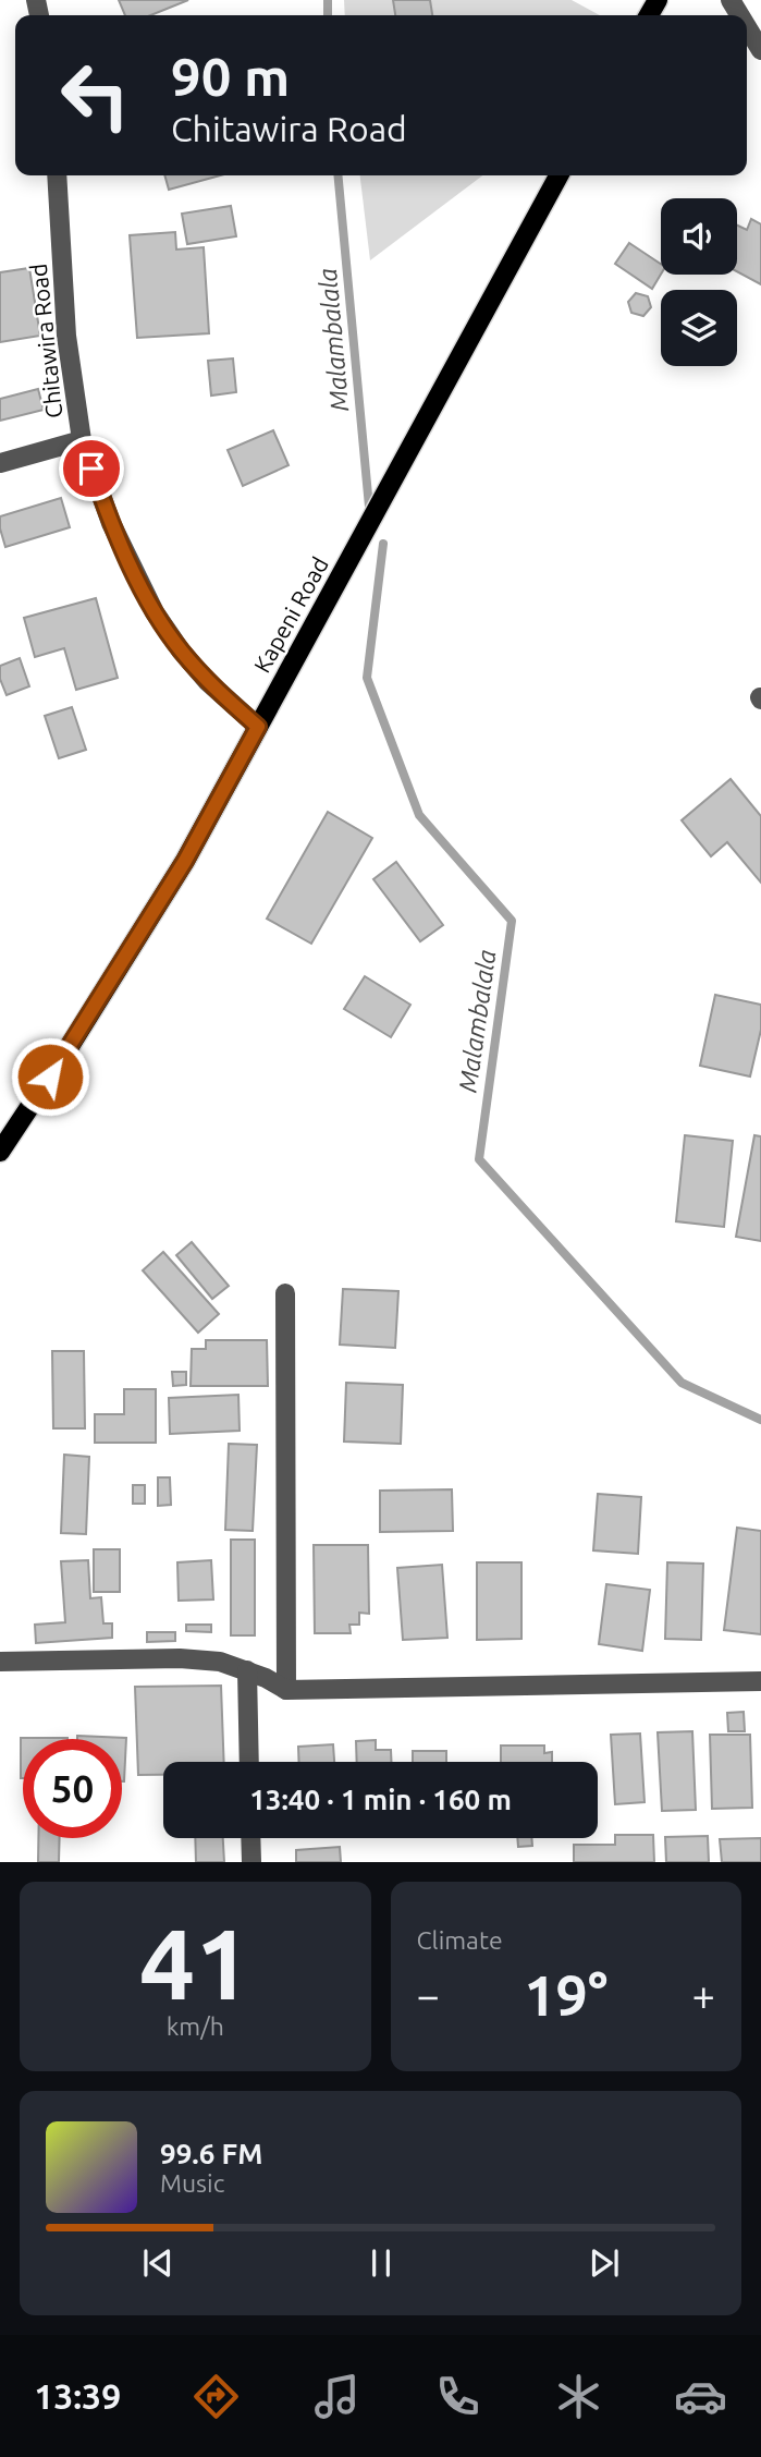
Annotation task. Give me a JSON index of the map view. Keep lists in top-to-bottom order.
{
  "streets": {
    "main road": ["Kapeni Road"],
    "street": ["Chitawira Road"]
  },
  "crossings": [
    ["Chitawira Road", "Kapeni Road"]
  ],
  "water": ["Malambalala"],
  "page": {
    "turn": ["90 m", "Chitawira Road"],
    "limit": "50",
    "trip": "13:40 · 1 min · 160 m",
    "tile": [
      ["41", "km/h"],
      "Climate"
    ],
    "heat": ["−", "19°", "+"],
    "song": ["99.6 FM", "Music"],
    "tabs": "13:39"
  }
}
